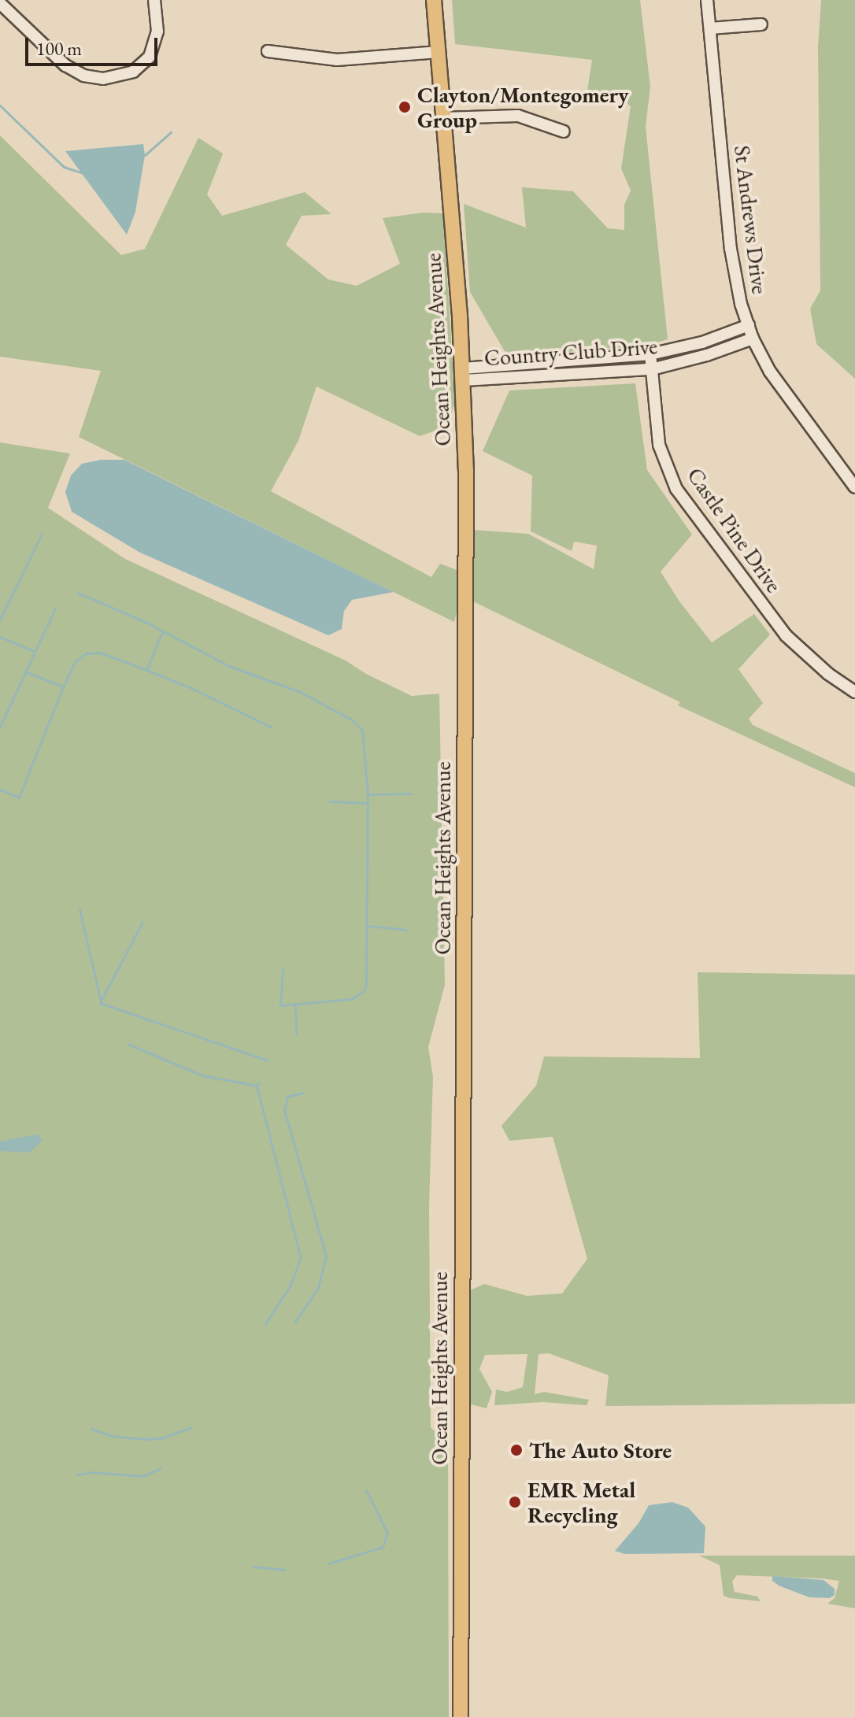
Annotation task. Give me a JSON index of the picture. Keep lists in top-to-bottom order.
{
  "streets": {
    "main road": ["Ocean Heights Avenue"],
    "street": ["St Andrews Drive", "Country Club Drive", "Castle Pine Drive"]
  },
  "crossings": [
    ["St Andrews Drive", "Country Club Drive"],
    ["Ocean Heights Avenue", "Country Club Drive"],
    ["Country Club Drive", "Castle Pine Drive"]
  ],
  "places": ["Clayton/Montegomery Group", "The Auto Store", "EMR Metal Recycling"],
  "scale_bar": "100 m"
}
